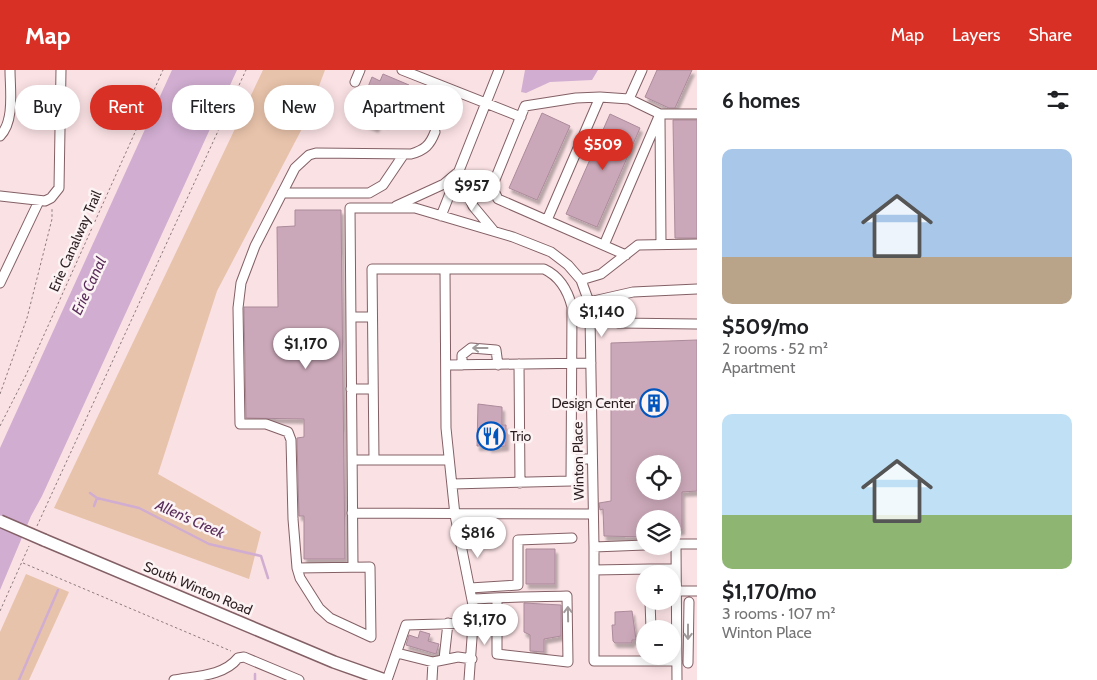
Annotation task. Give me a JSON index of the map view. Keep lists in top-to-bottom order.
{
  "streets": {
    "main road": ["South Winton Road"],
    "street": ["Winton Place"],
    "path": ["Erie Canalway Trail"]
  },
  "water": ["Erie Canal", "Allen's Creek"],
  "places": {
    "building": ["Design Center"],
    "restaurant": ["Trio"]
  },
  "page": {
    "header": "Map",
    "nav": ["Map", "Layers", "Share"],
    "heading": "6 homes",
    "chip": [
      "Buy",
      "Rent",
      "Filters",
      "New",
      "Apartment"
    ],
    "price": [
      "$509",
      "$957",
      "$1,140",
      "$1,170",
      "$816",
      "$1,170"
    ],
    "list": [
      {
        "name": "$509/mo",
        "note": "2 rooms · 52 m² · Apartment"
      },
      {
        "name": "$1,170/mo",
        "note": "3 rooms · 107 m² · Winton Place"
      }
    ],
    "map_buttons": ["+", "−"]
  }
}
